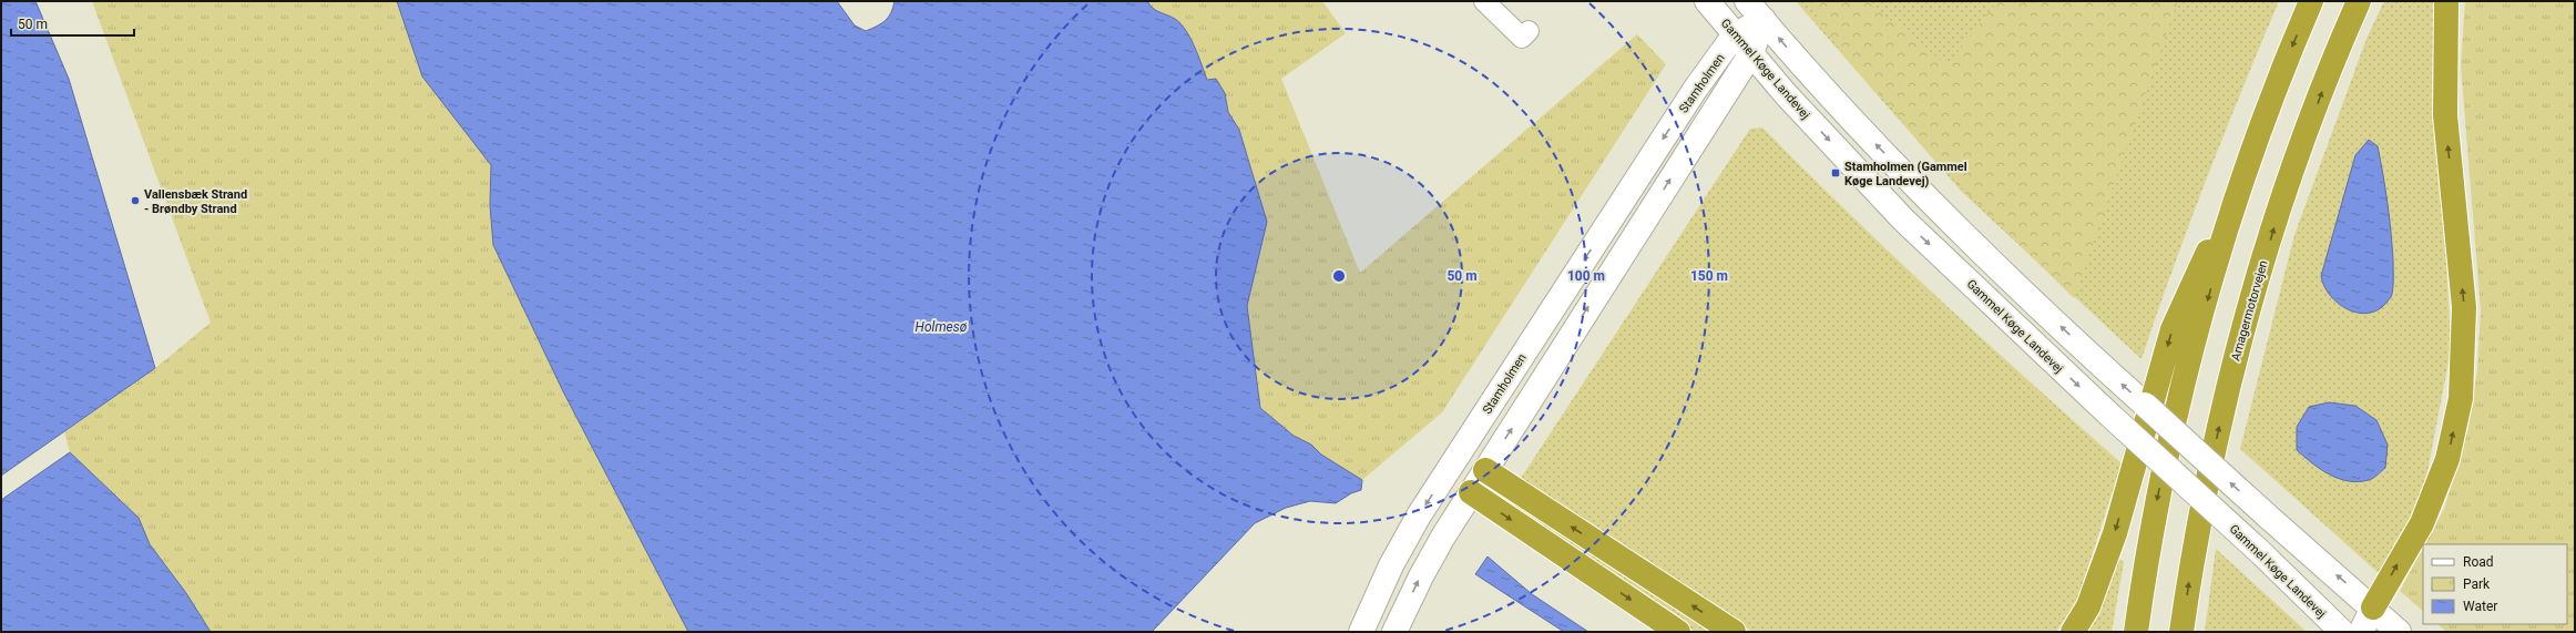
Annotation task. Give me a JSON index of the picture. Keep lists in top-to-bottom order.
{
  "streets": {
    "highway": ["Amagermotorvejen"],
    "main road": ["Gammel Køge Landevej", "Stamholmen"]
  },
  "crossings": [
    ["Gammel Køge Landevej", "Stamholmen"]
  ],
  "water": ["Holmesø"],
  "places": {
    "transit": ["Stamholmen (Gammel Køge Landevej)"],
    "other": ["Vallensbæk Strand - Brøndby Strand"]
  },
  "legend": ["Road", "Park", "Water"],
  "scale_bar": "50 m",
  "rings": ["50 m", "100 m", "150 m"]
}
